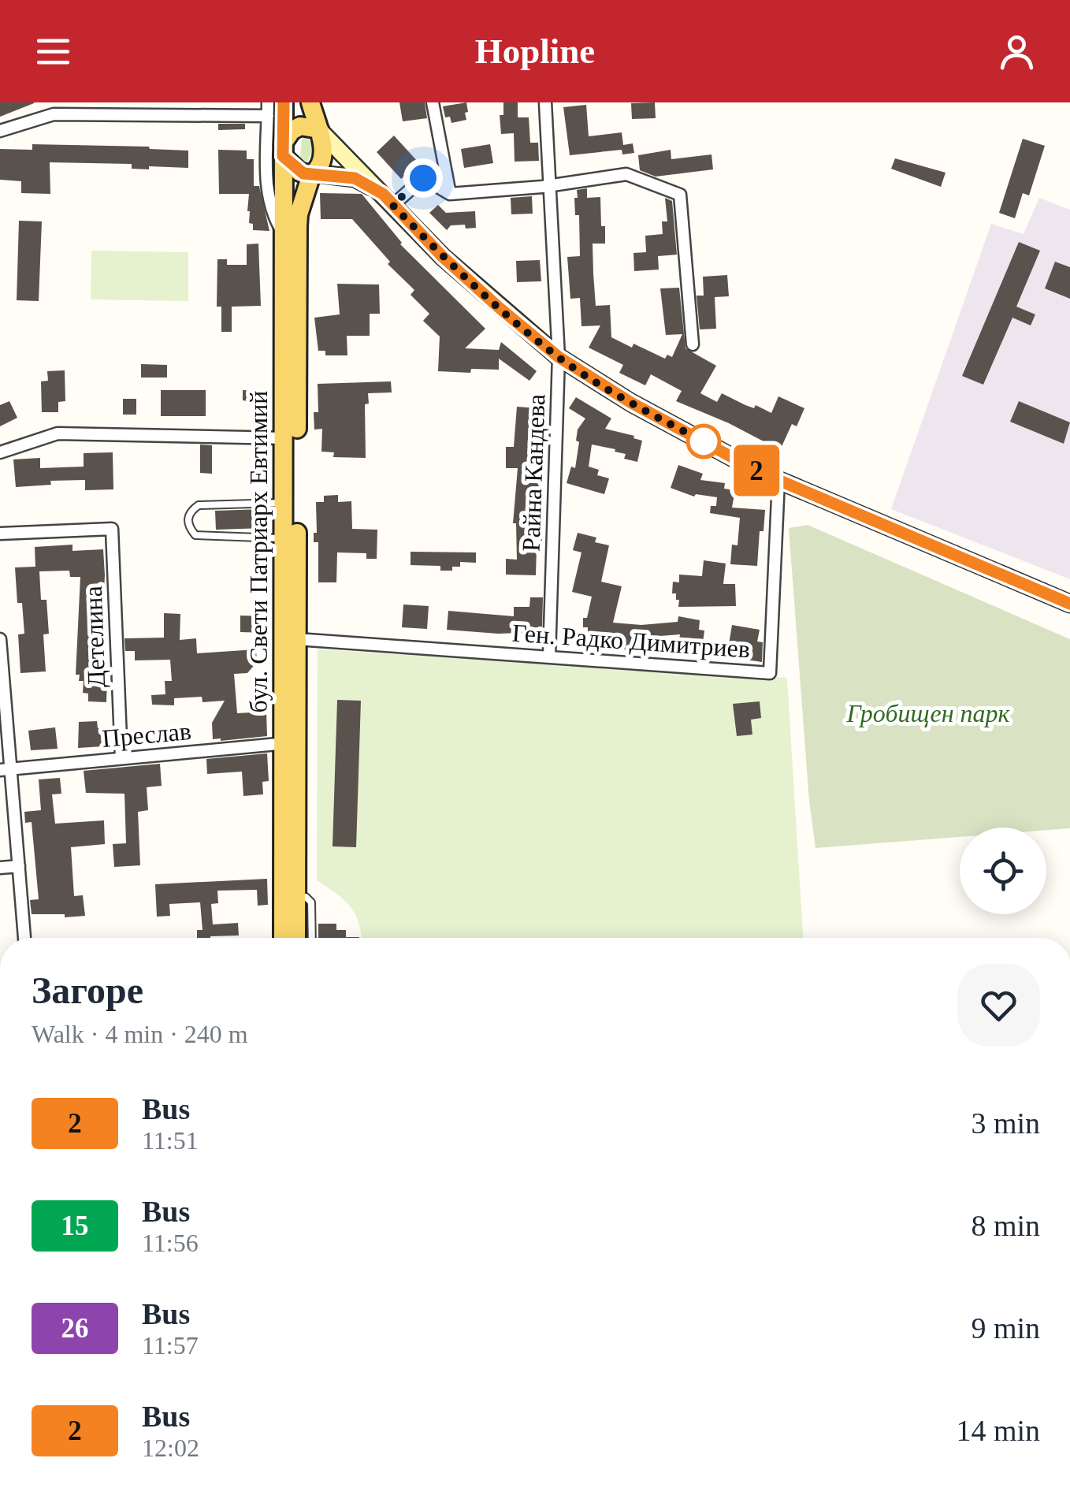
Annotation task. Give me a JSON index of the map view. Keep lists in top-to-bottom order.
{
  "streets": {
    "main road": ["бул. Свети Патриарх Евтимий"],
    "street": [
      "Райна Кандева",
      "Детелина",
      "Ген. Радко Димитриев",
      "Преслав"
    ]
  },
  "crossings": [
    ["Райна Кандева", "Ген. Радко Димитриев"],
    ["бул. Свети Патриарх Евтимий", "Ген. Радко Димитриев"],
    ["бул. Свети Патриарх Евтимий", "Преслав"],
    ["Детелина", "Преслав"]
  ],
  "parks": ["Гробищен парк"],
  "lines": ["bus line 2"],
  "page": {
    "header": "Hopline",
    "on_map": "2",
    "heading": ["Загоре", "Walk · 4 min · 240 m"],
    "list": [
      {
        "mark": "2",
        "name": "Bus",
        "note": "11:51",
        "value": "3 min"
      },
      {
        "mark": "15",
        "name": "Bus",
        "note": "11:56",
        "value": "8 min"
      },
      {
        "mark": "26",
        "name": "Bus",
        "note": "11:57",
        "value": "9 min"
      },
      {
        "mark": "2",
        "name": "Bus",
        "note": "12:02",
        "value": "14 min"
      }
    ]
  }
}
